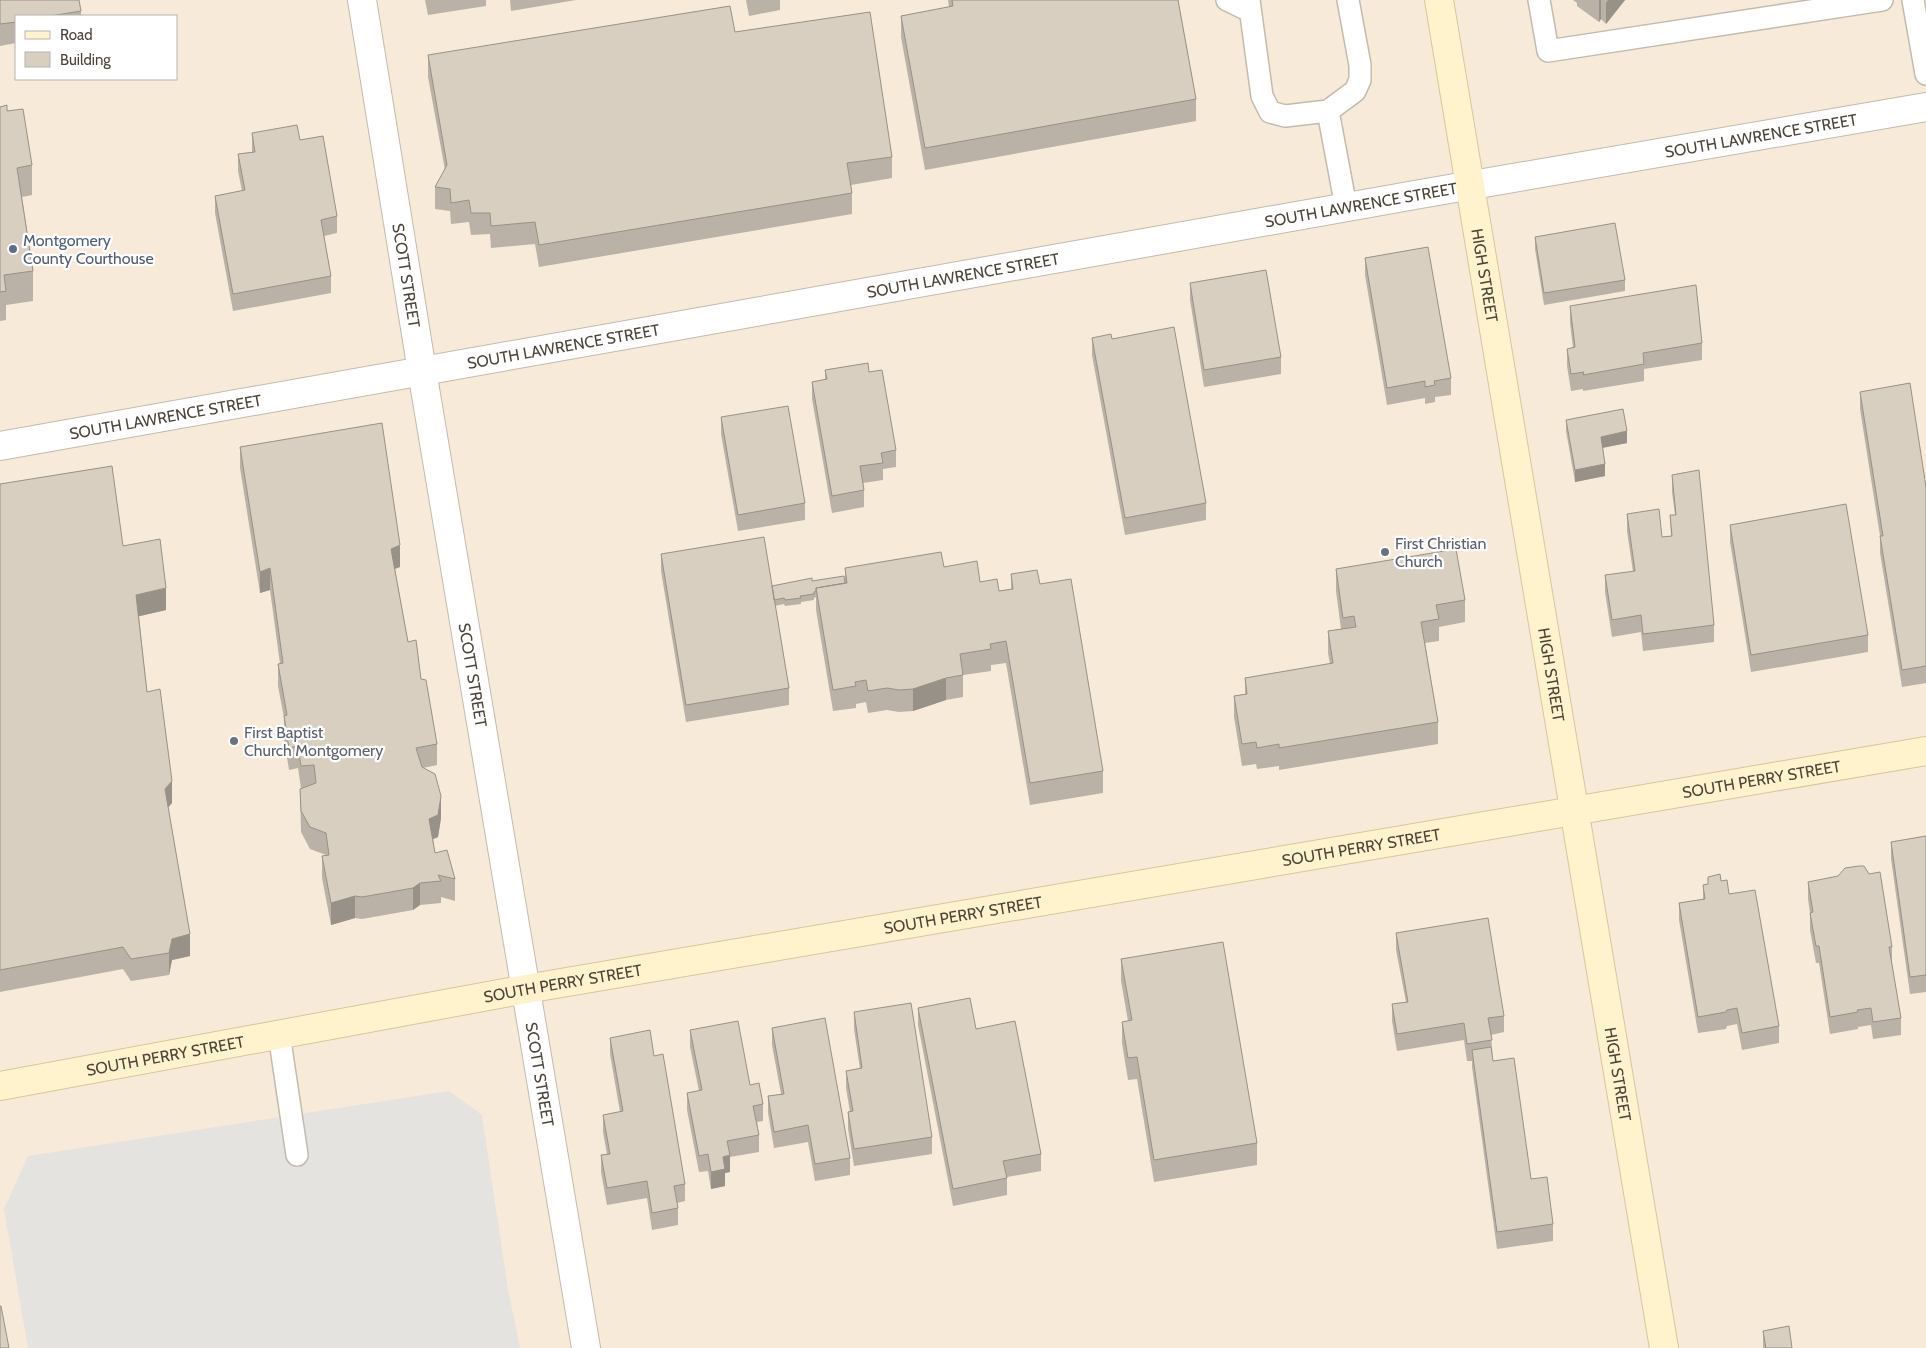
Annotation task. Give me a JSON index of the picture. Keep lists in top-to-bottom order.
{
  "streets": {
    "main road": ["HIGH STREET", "SOUTH PERRY STREET"],
    "street": ["SOUTH LAWRENCE STREET", "SCOTT STREET"]
  },
  "crossings": [
    ["SOUTH LAWRENCE STREET", "SCOTT STREET"],
    ["SOUTH LAWRENCE STREET", "HIGH STREET"],
    ["SCOTT STREET", "SOUTH PERRY STREET"],
    ["HIGH STREET", "SOUTH PERRY STREET"]
  ],
  "places": ["Montgomery County Courthouse", "First Christian Church", "First Baptist Church Montgomery"],
  "legend": ["Road", "Building"]
}
